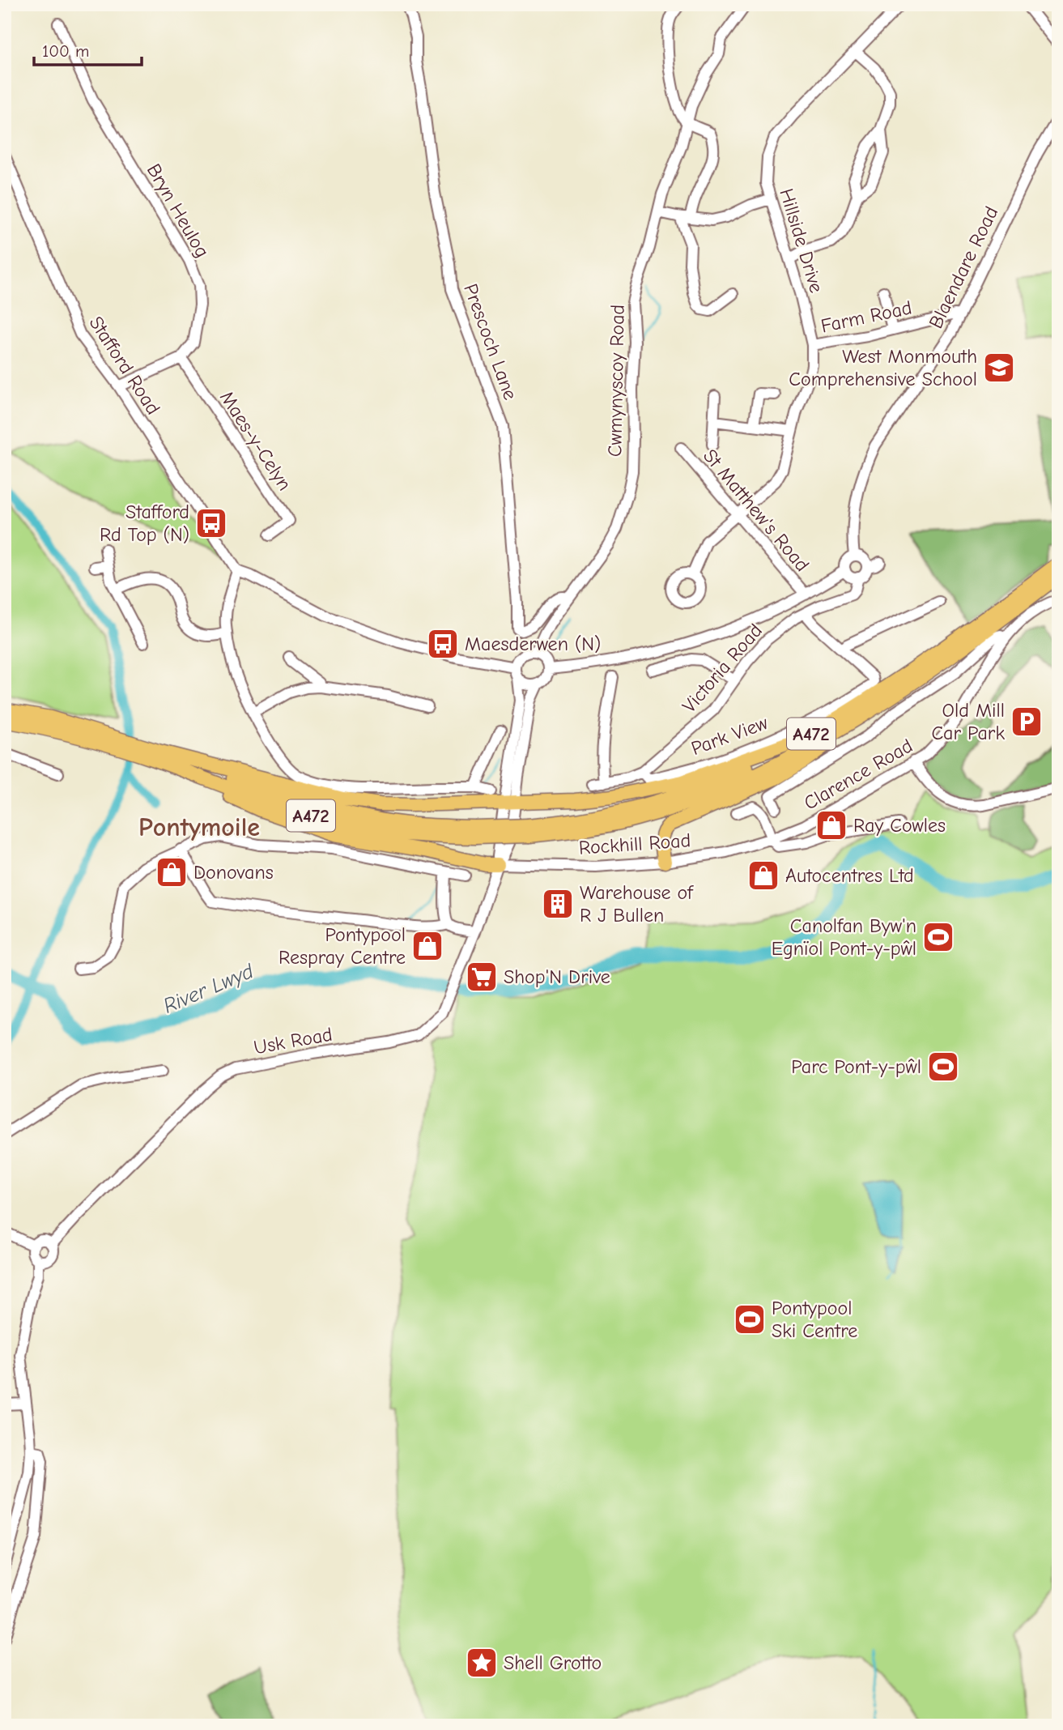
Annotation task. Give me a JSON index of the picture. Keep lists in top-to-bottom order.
{
  "streets": {
    "main road": ["A472"],
    "street": [
      "Bryn Heulog",
      "Hillside Drive",
      "Blaendare Road",
      "Farm Road",
      "Prescoch Lane",
      "Stafford Road",
      "Cwmynyscoy Road",
      "Maes-y-Celyn",
      "St Matthew's Road",
      "Victoria Road",
      "Park View",
      "Clarence Road",
      "Rockhill Road",
      "Usk Road"
    ]
  },
  "crossings": [
    ["Bryn Heulog", "Maes-y-Celyn"],
    ["Hillside Drive", "Farm Road"],
    ["Hillside Drive", "St Matthew's Road"],
    ["Blaendare Road", "Farm Road"],
    ["Blaendare Road", "Victoria Road"],
    ["Prescoch Lane", "Cwmynyscoy Road"],
    ["Victoria Road", "Park View"],
    ["Clarence Road", "Rockhill Road"],
    ["Rockhill Road", "Usk Road"]
  ],
  "districts": ["Pontymoile"],
  "water": ["River Lwyd"],
  "places": {
    "school or university": ["West Monmouth Comprehensive School"],
    "bus stop": ["Stafford Rd Top (N)", "Maesderwen (N)"],
    "parking": ["Old Mill Car Park"],
    "shop": [
      "Ray Cowles",
      "Donovans",
      "Autocentres Ltd",
      "Pontypool Respray Centre"
    ],
    "building": ["Warehouse of R J Bullen"],
    "sports": ["Canolfan Byw'n Egnïol Pont-y-pŵl", "Parc Pont-y-pŵl", "Pontypool Ski Centre"],
    "supermarket": ["Shop'N Drive"],
    "place": ["Shell Grotto"]
  },
  "scale_bar": "100 m"
}
